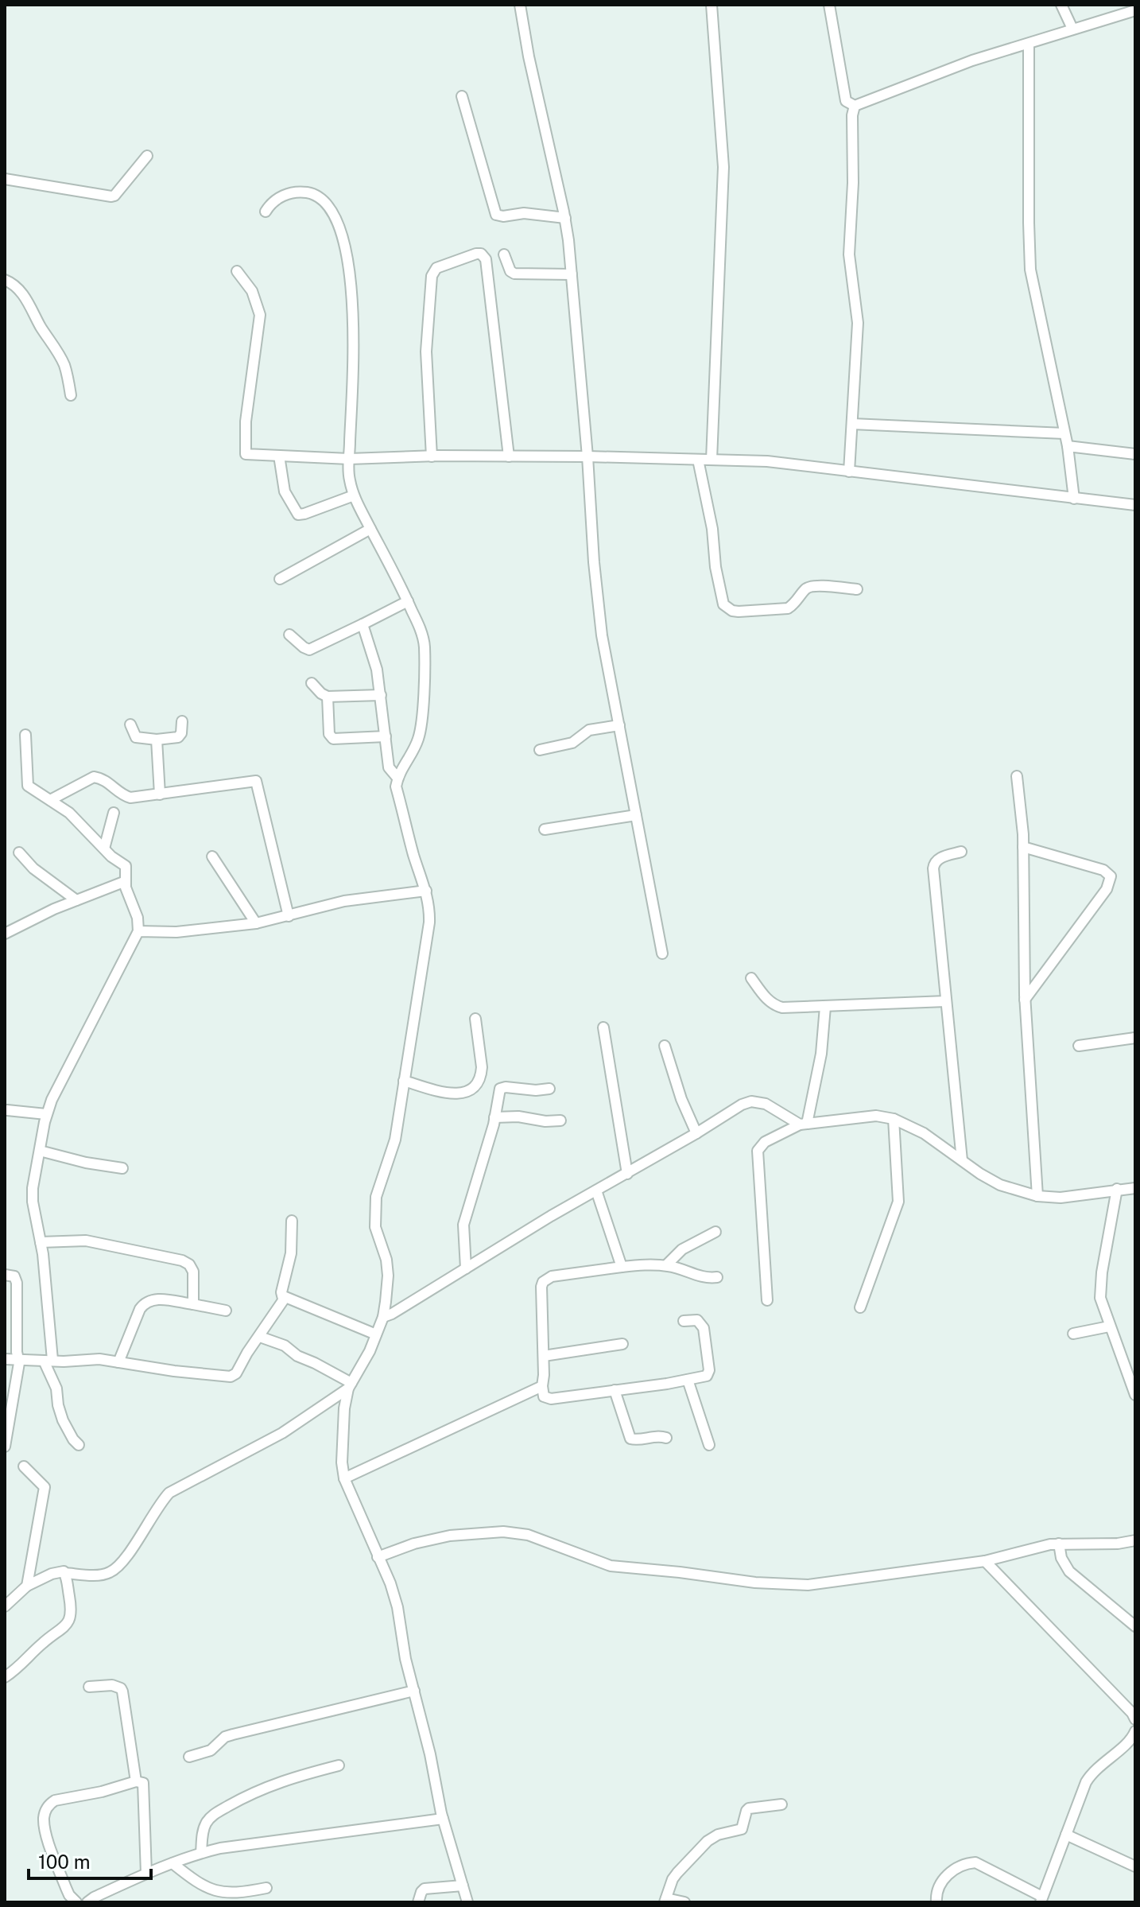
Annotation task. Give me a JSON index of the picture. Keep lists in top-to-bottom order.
{
  "scale_bar": "100 m"
}
